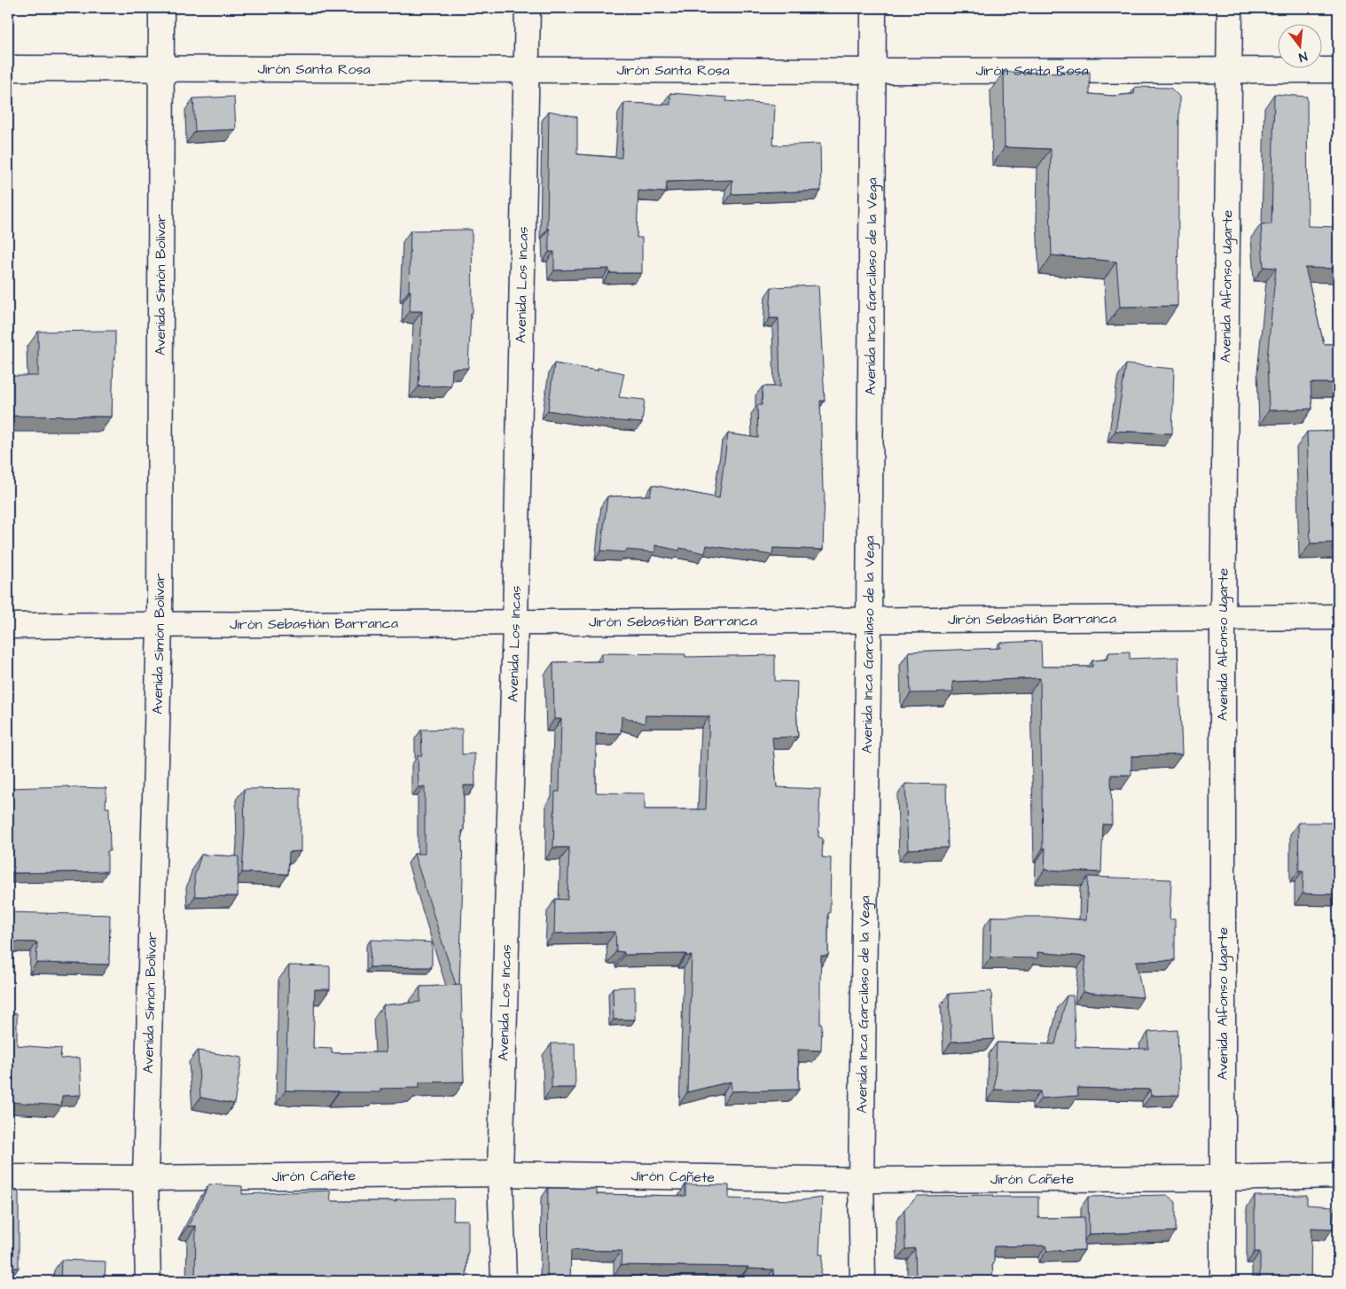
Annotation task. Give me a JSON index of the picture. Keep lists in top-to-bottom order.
{
  "streets": {
    "street": [
      "Jirón Santa Rosa",
      "Avenida Simón Bolívar",
      "Avenida Los Incas",
      "Avenida Inca Garcilaso de la Vega",
      "Avenida Alfonso Ugarte",
      "Jirón Sebastián Barranca",
      "Jirón Cañete"
    ]
  },
  "crossings": [
    ["Jirón Santa Rosa", "Avenida Simón Bolívar"],
    ["Jirón Santa Rosa", "Avenida Los Incas"],
    ["Jirón Santa Rosa", "Avenida Inca Garcilaso de la Vega"],
    ["Jirón Santa Rosa", "Avenida Alfonso Ugarte"],
    ["Avenida Simón Bolívar", "Jirón Sebastián Barranca"],
    ["Avenida Simón Bolívar", "Jirón Cañete"],
    ["Avenida Los Incas", "Jirón Sebastián Barranca"],
    ["Avenida Los Incas", "Jirón Cañete"],
    ["Avenida Inca Garcilaso de la Vega", "Jirón Sebastián Barranca"],
    ["Avenida Inca Garcilaso de la Vega", "Jirón Cañete"],
    ["Avenida Alfonso Ugarte", "Jirón Sebastián Barranca"],
    ["Avenida Alfonso Ugarte", "Jirón Cañete"]
  ],
  "north": "bottom"
}
